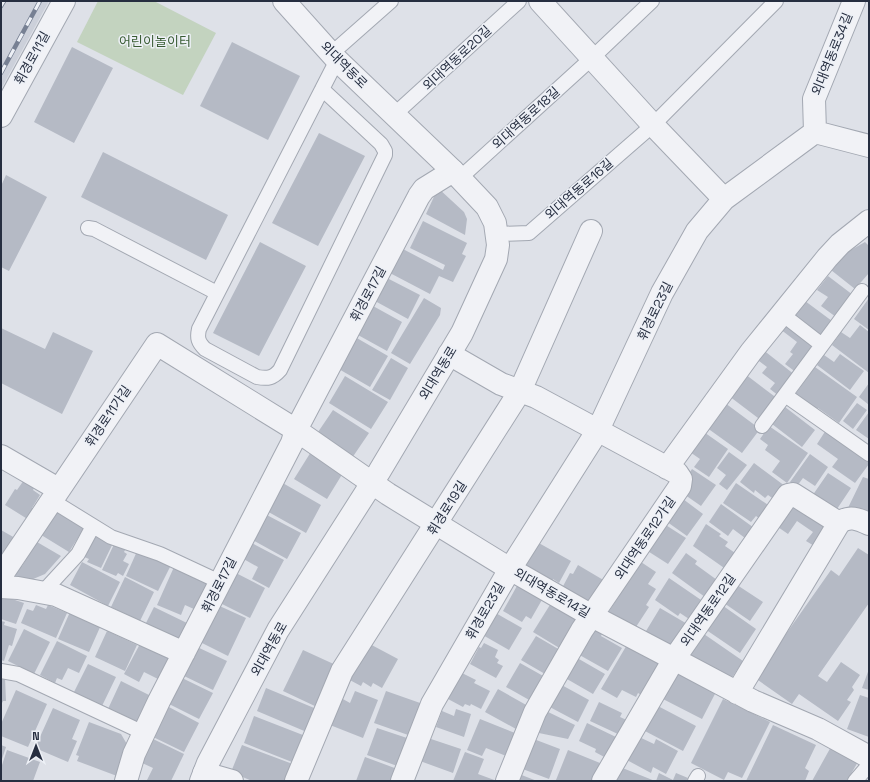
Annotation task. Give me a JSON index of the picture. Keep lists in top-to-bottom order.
{
  "streets": {
    "street": [
      "외대역동로34길",
      "휘경로11길",
      "외대역동로",
      "휘경로17길",
      "휘경로23길",
      "휘경로11가길",
      "휘경로19길",
      "외대역동로12가길",
      "외대역동로14길",
      "외대역동로12길"
    ],
    "lane": ["외대역동로20길", "외대역동로18길", "외대역동로16길"]
  },
  "crossings": [
    ["외대역동로34길", "휘경로23길"],
    ["외대역동로20길", "외대역동로"],
    ["외대역동로", "외대역동로18길"],
    ["외대역동로", "외대역동로16길"],
    ["외대역동로", "휘경로17길"],
    ["외대역동로", "외대역동로14길"],
    ["외대역동로18길", "휘경로17길"],
    ["휘경로17길", "휘경로11가길"],
    ["휘경로17길", "외대역동로14길"],
    ["휘경로23길", "외대역동로14길"],
    ["휘경로11가길", "외대역동로14길"],
    ["휘경로19길", "외대역동로14길"],
    ["외대역동로12가길", "외대역동로14길"],
    ["외대역동로14길", "외대역동로12길"]
  ],
  "parks": ["어린이놀이터"],
  "north": "top"
}
